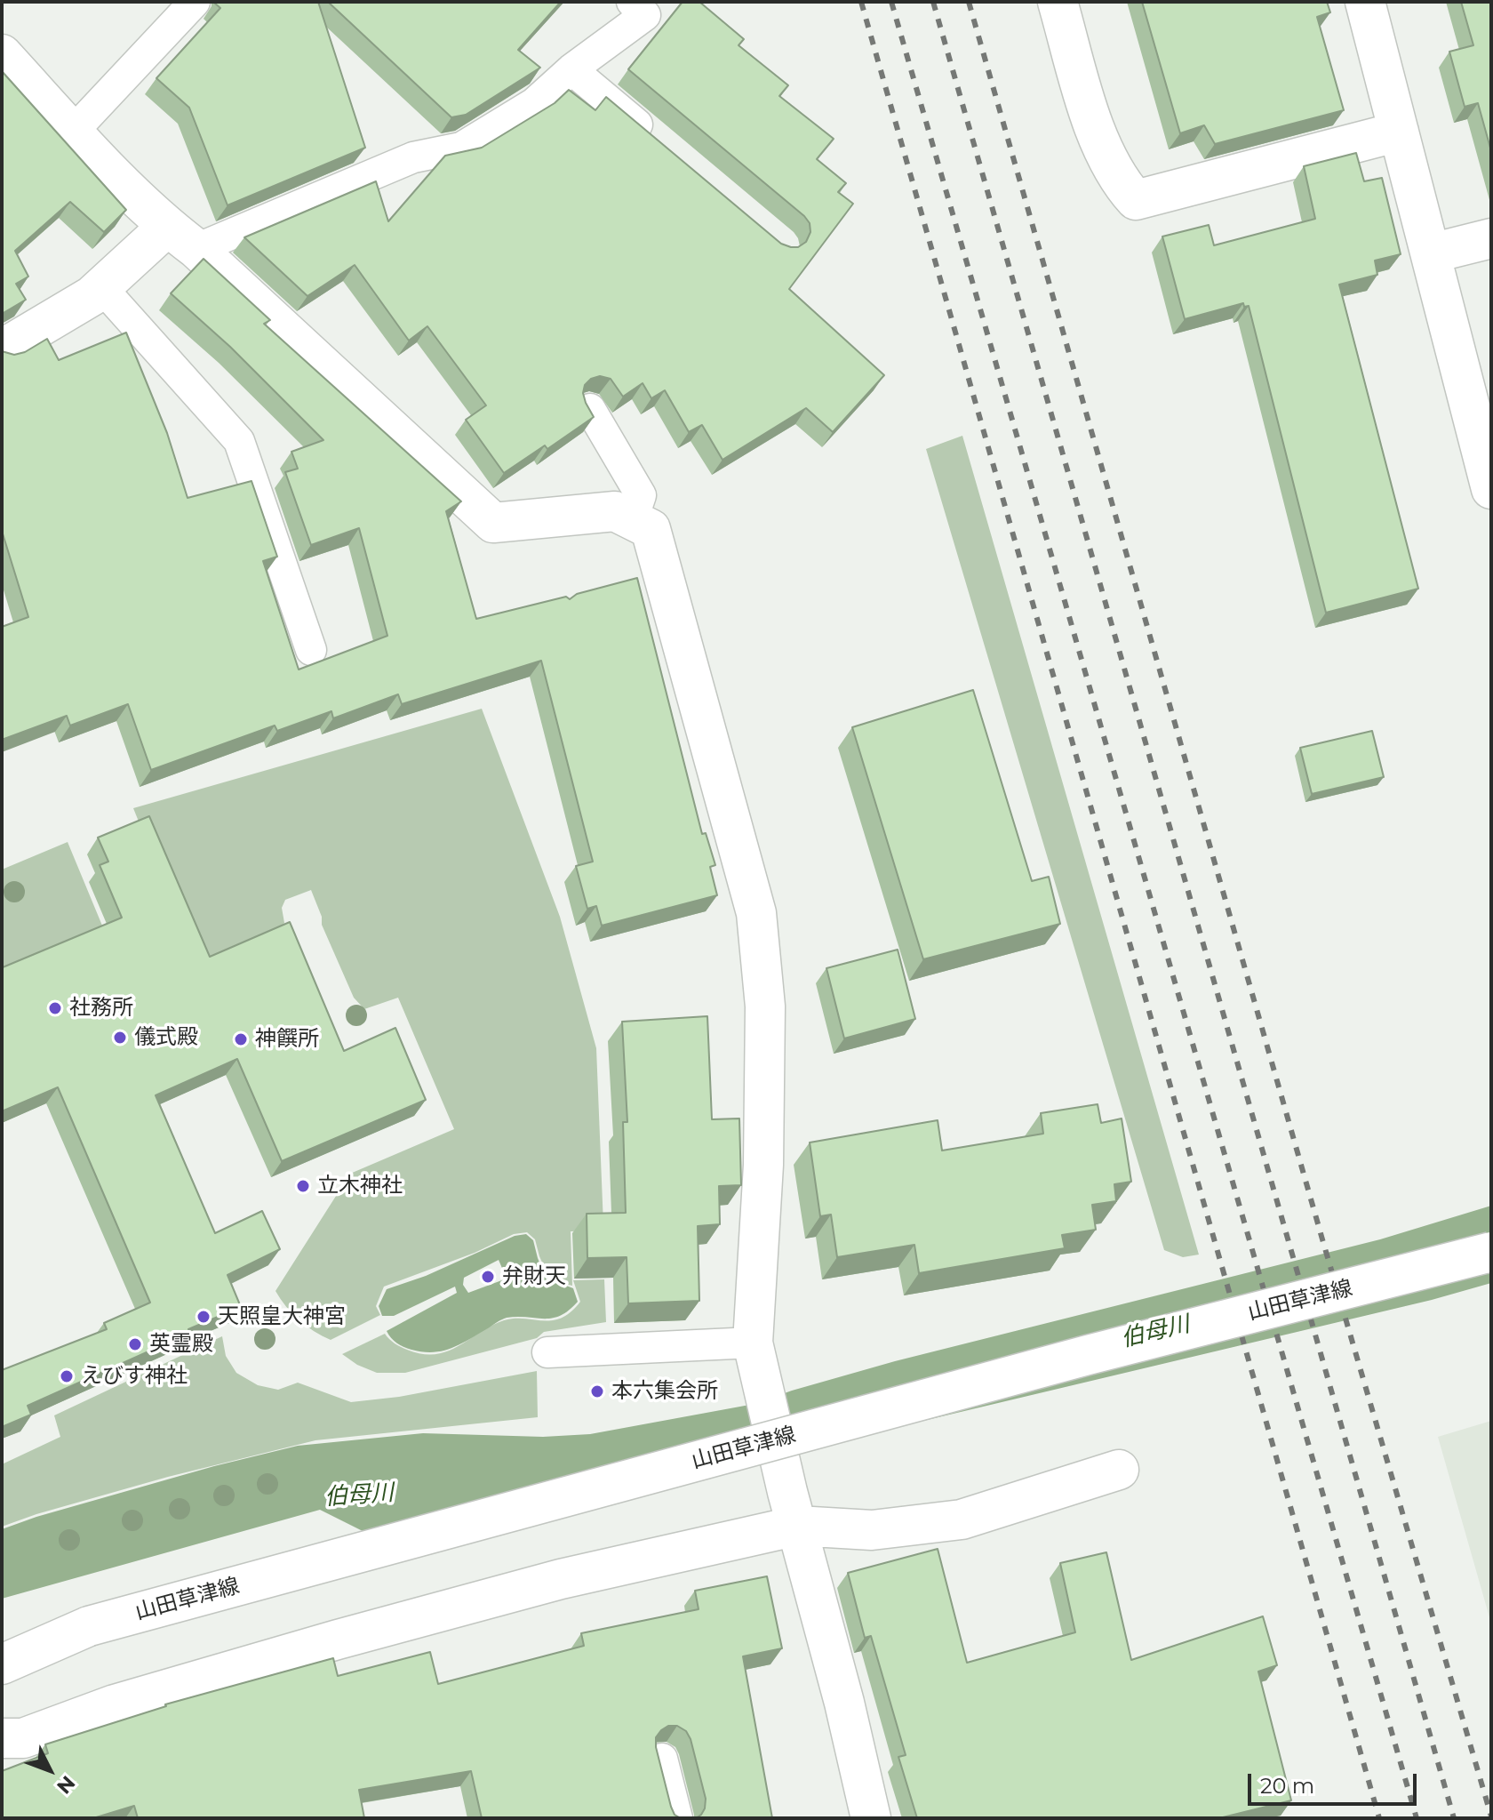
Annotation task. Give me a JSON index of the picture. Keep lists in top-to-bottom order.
{
  "streets": {
    "street": ["山田草津線"]
  },
  "water": ["伯母川"],
  "places": [
    "社務所",
    "儀式殿",
    "神饌所",
    "立木神社",
    "弁財天",
    "天照皇大神宮",
    "英霊殿",
    "えびす神社",
    "本六集会所"
  ],
  "scale_bar": "20 m",
  "north": "bottom right"
}
